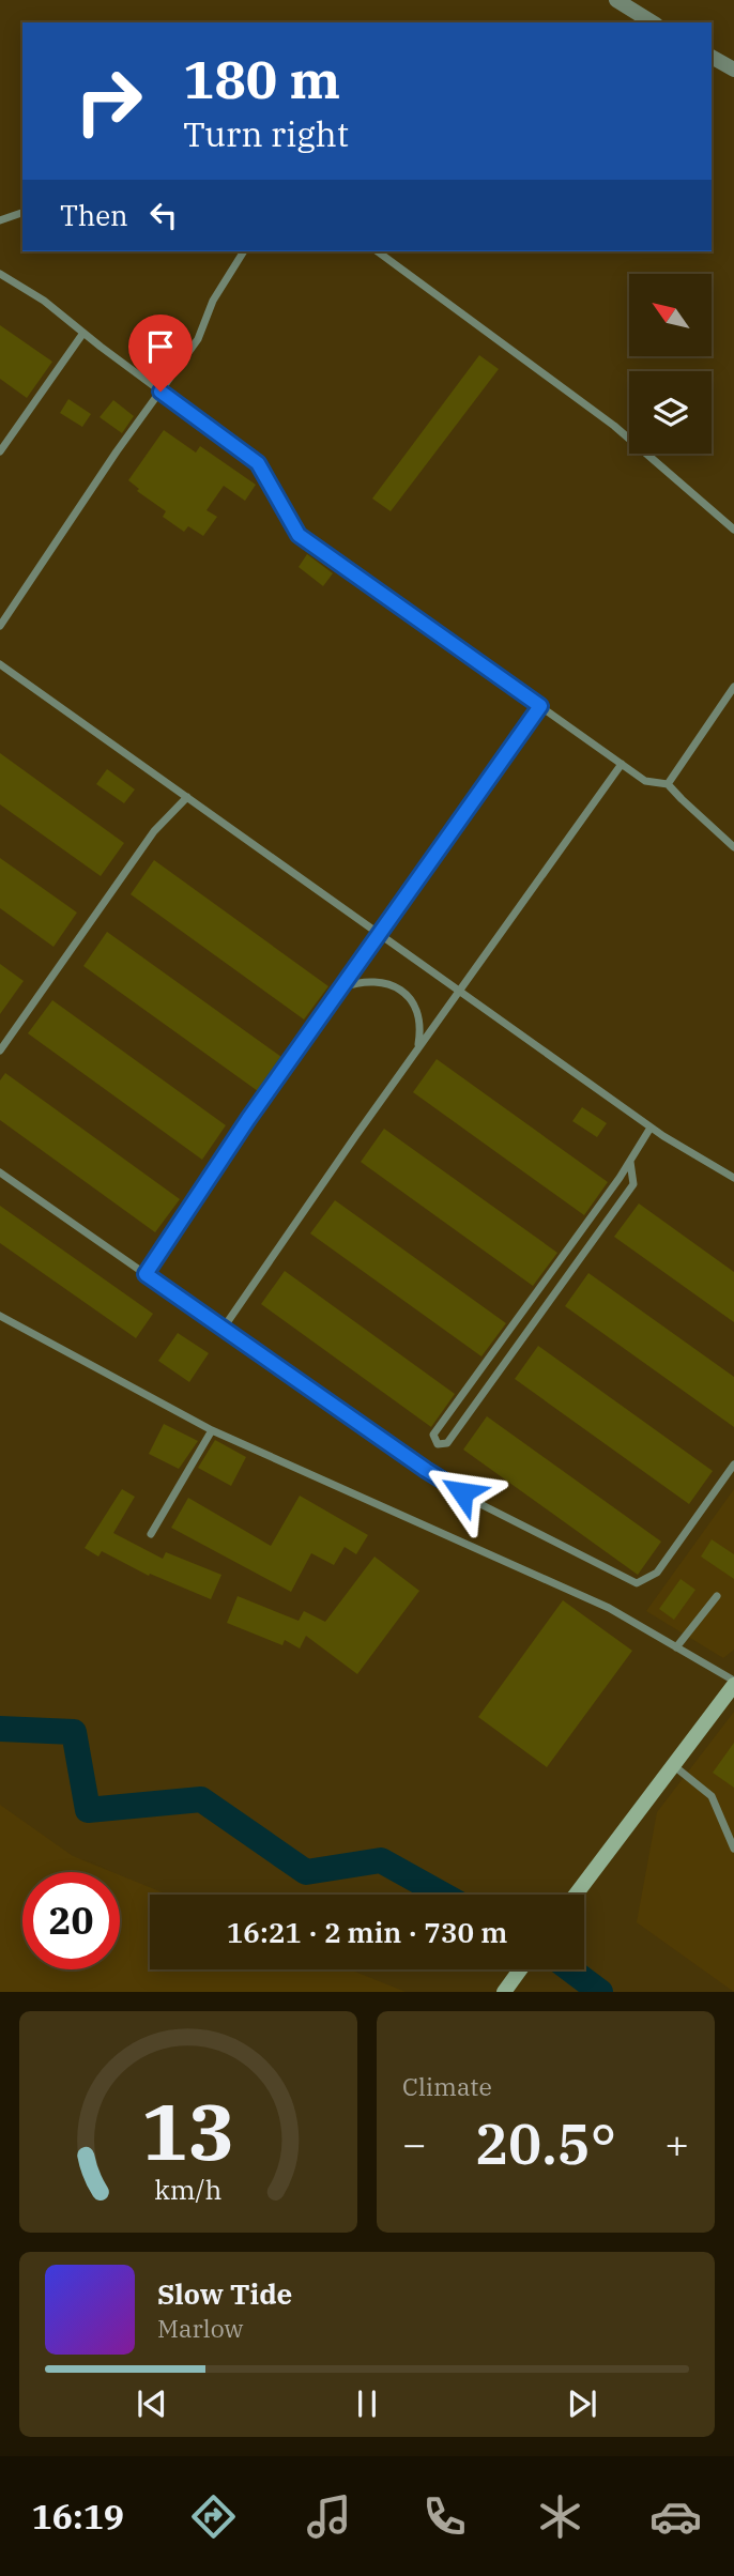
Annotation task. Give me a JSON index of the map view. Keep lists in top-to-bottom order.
{
  "north": "top left",
  "page": {
    "turn": ["180 m", "Turn right"],
    "then": "Then",
    "limit": "20",
    "trip": "16:21 · 2 min · 730 m",
    "tile": "Climate",
    "heat": ["−", "20.5°", "+"],
    "song": ["Slow Tide", "Marlow"],
    "tabs": "16:19",
    "gauge": ["13", "km/h"]
  }
}
